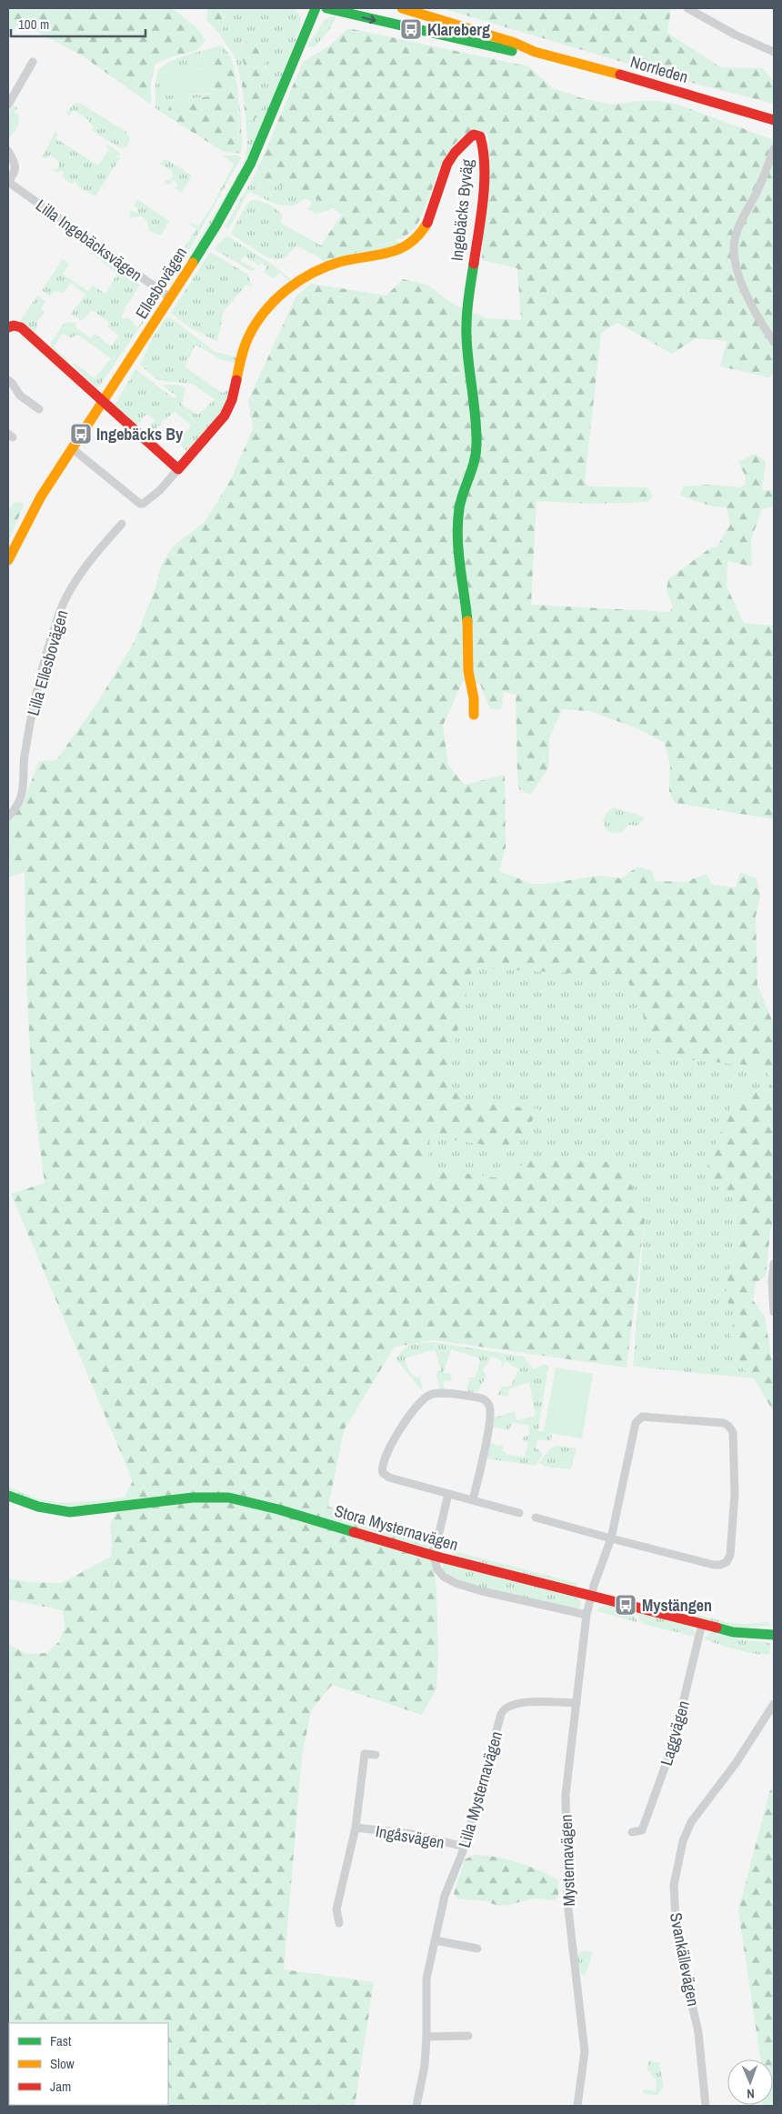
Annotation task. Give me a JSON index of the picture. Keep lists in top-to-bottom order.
{
  "streets": {
    "main road": [
      "Norrleden",
      "Ingebäcks Byväg",
      "Ellesbovägen",
      "Stora Mysternavägen"
    ],
    "street": [
      "Lilla Ingebäcksvägen",
      "Lilla Ellesbovägen",
      "Laggvägen",
      "Lilla Mysternavägen",
      "Ingåsvägen",
      "Mysternavägen",
      "Svankällevägen"
    ]
  },
  "crossings": [
    ["Lilla Ingebäcksvägen", "Ellesbovägen"],
    ["Stora Mysternavägen", "Laggvägen"],
    ["Stora Mysternavägen", "Mysternavägen"],
    ["Lilla Mysternavägen", "Ingåsvägen"],
    ["Lilla Mysternavägen", "Mysternavägen"]
  ],
  "places": {
    "bus stop": ["Klareberg", "Ingebäcks By", "Mystängen"]
  },
  "legend": ["Fast", "Slow", "Jam"],
  "scale_bar": "100 m",
  "north": "bottom"
}
